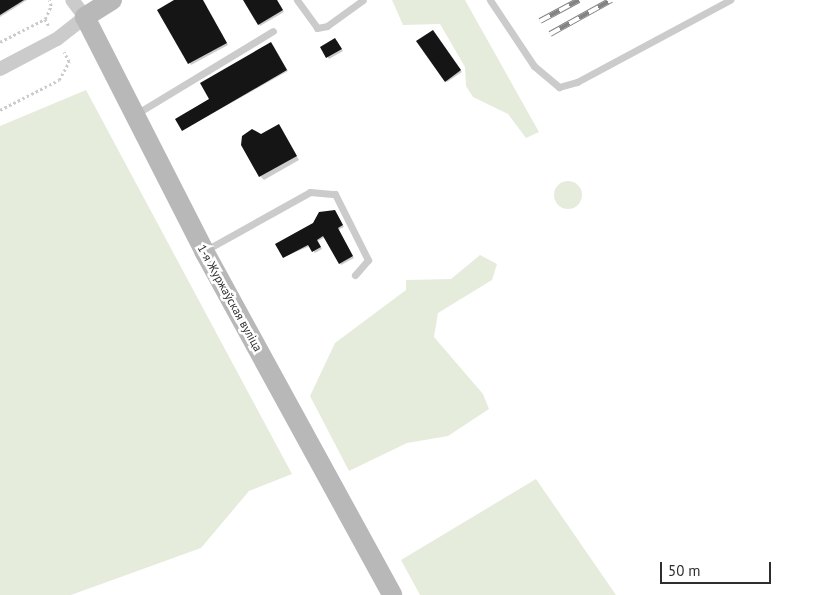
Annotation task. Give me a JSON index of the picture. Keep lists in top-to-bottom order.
{
  "streets": {
    "street": ["1-я Журжаўская вуліца"]
  },
  "scale_bar": "50 m"
}
